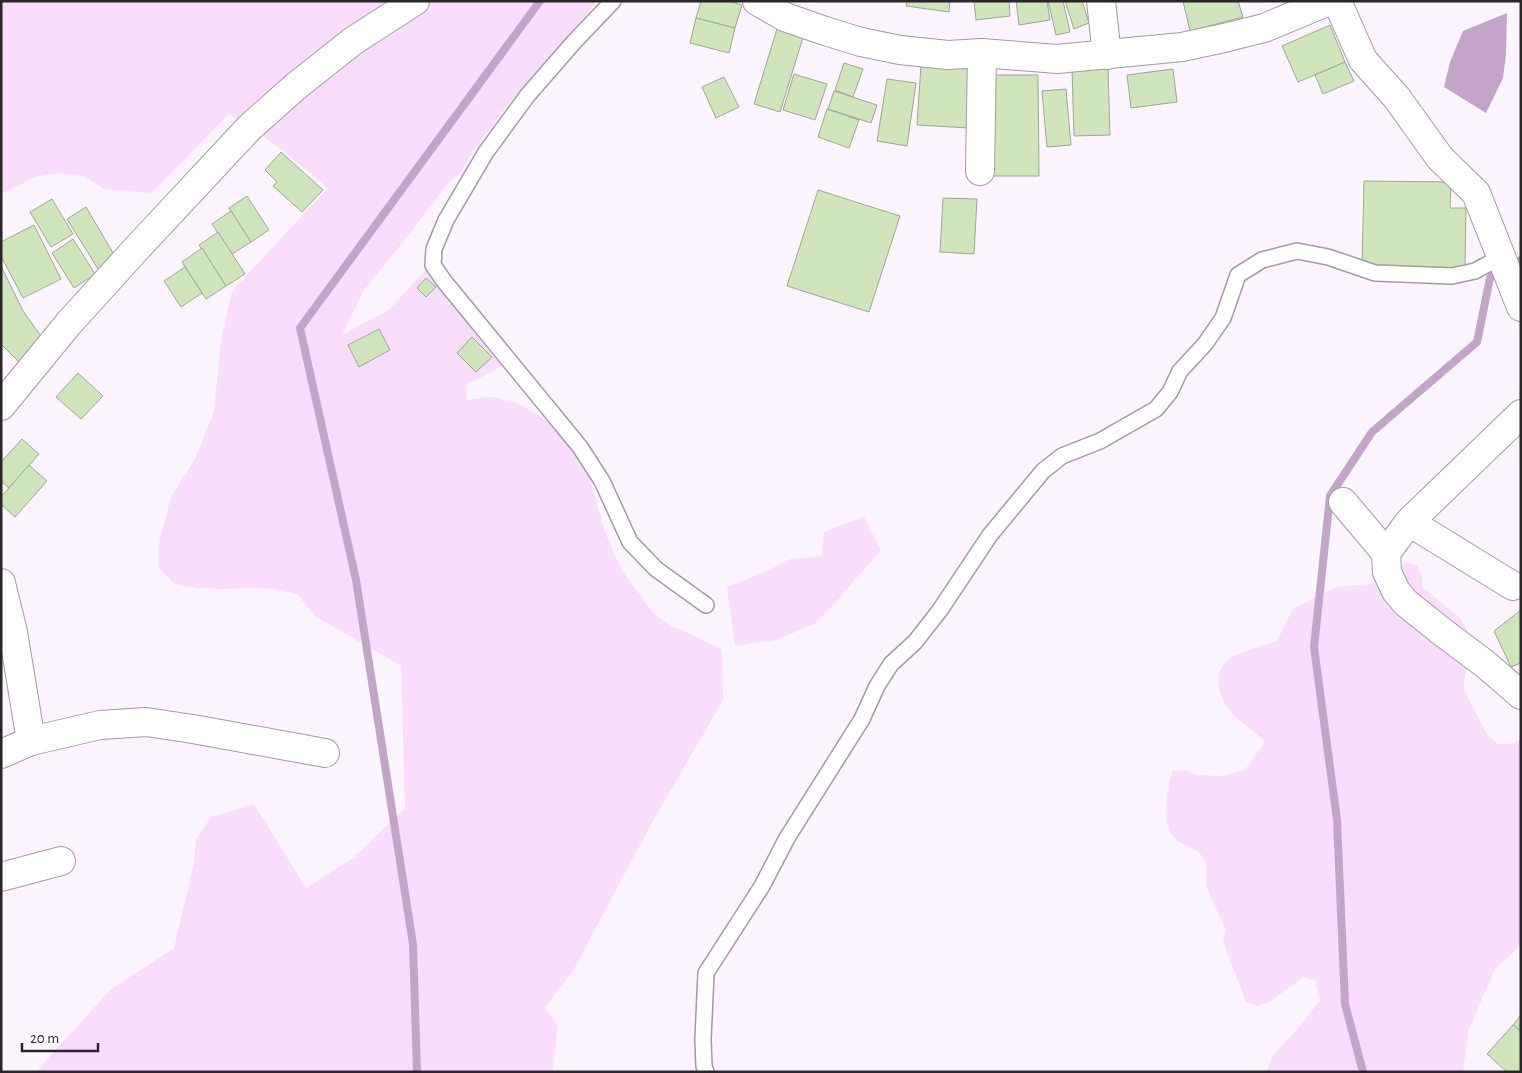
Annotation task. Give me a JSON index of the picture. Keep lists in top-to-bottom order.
{
  "scale_bar": "20 m"
}
